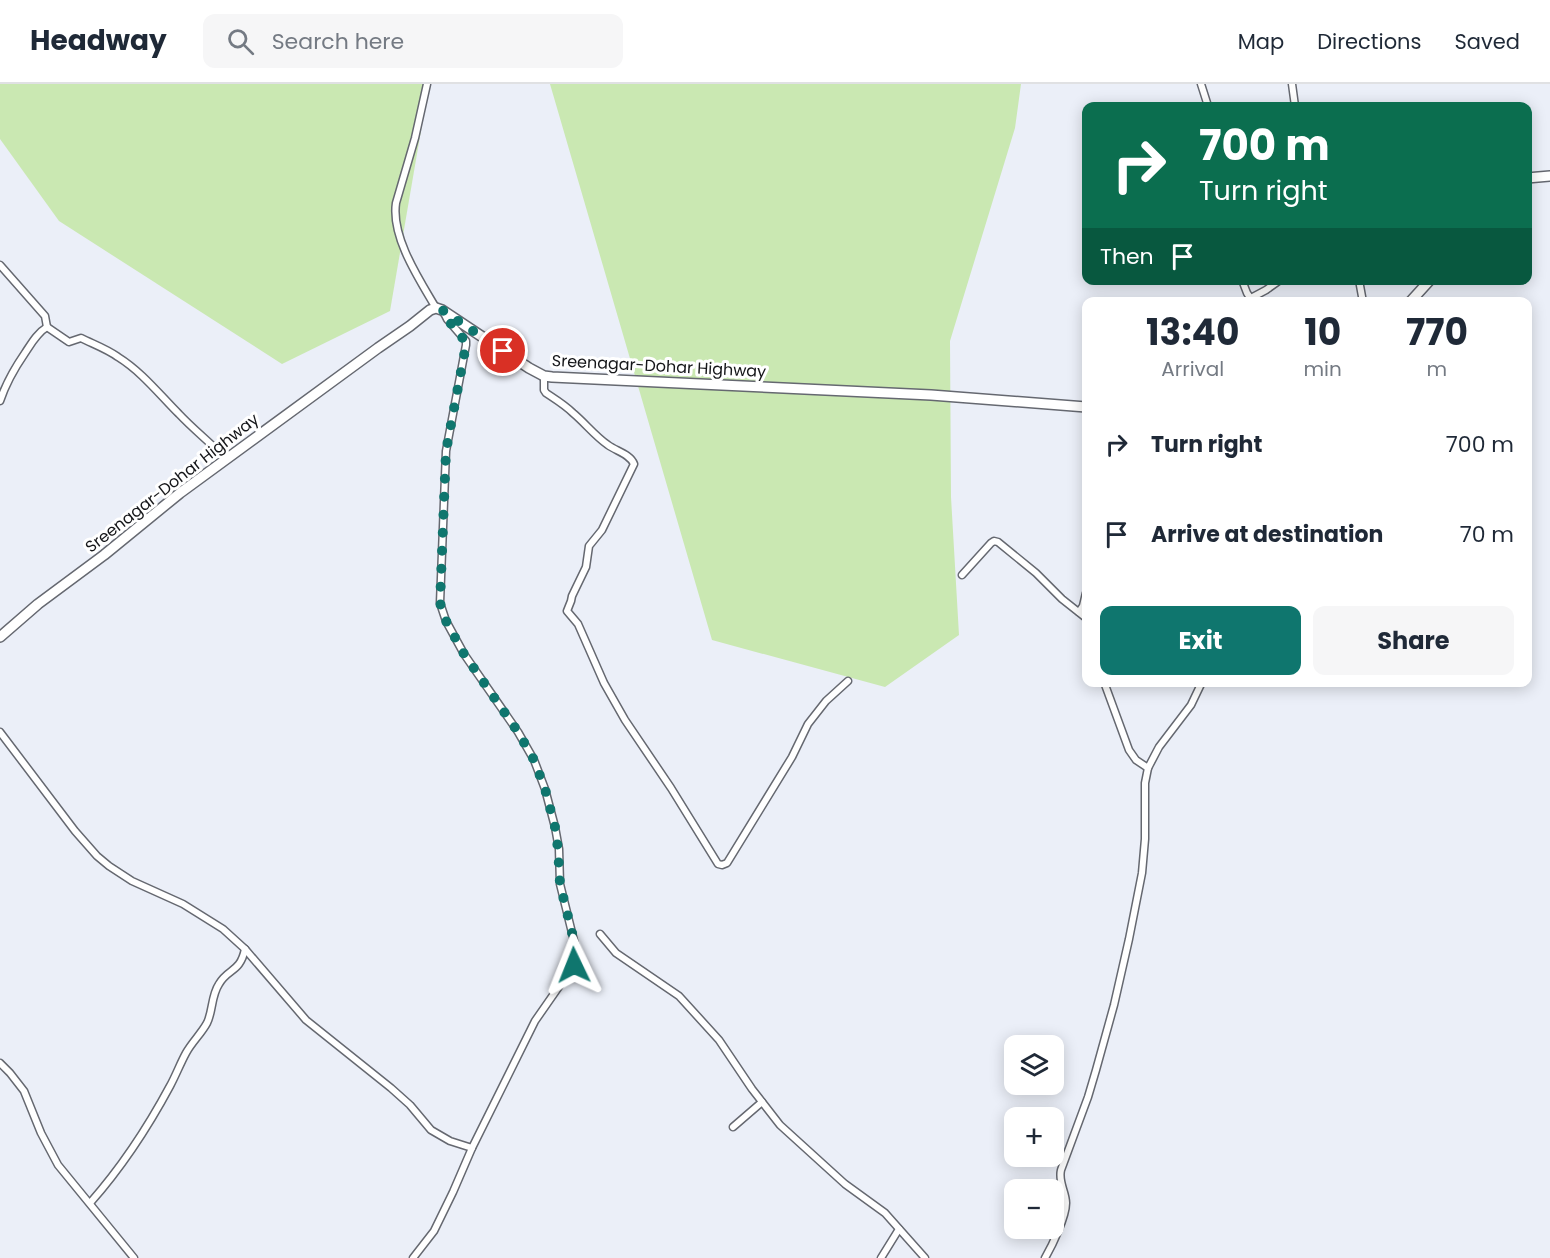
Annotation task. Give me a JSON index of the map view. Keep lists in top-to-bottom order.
{
  "streets": {
    "main road": ["Sreenagar-Dohar Highway"]
  },
  "page": {
    "header": "Headway",
    "search": "Search here",
    "nav": ["Map", "Directions", "Saved"],
    "turn": ["700 m", "Turn right"],
    "then": "Then",
    "eta": [
      "13:40",
      "Arrival",
      "10",
      "min",
      "770",
      "m"
    ],
    "list": [
      {
        "name": "Turn right",
        "value": "700 m"
      },
      {
        "name": "Arrive at destination",
        "value": "70 m"
      }
    ],
    "buttons": ["Exit", "Share"],
    "map_buttons": ["+", "−"]
  }
}
